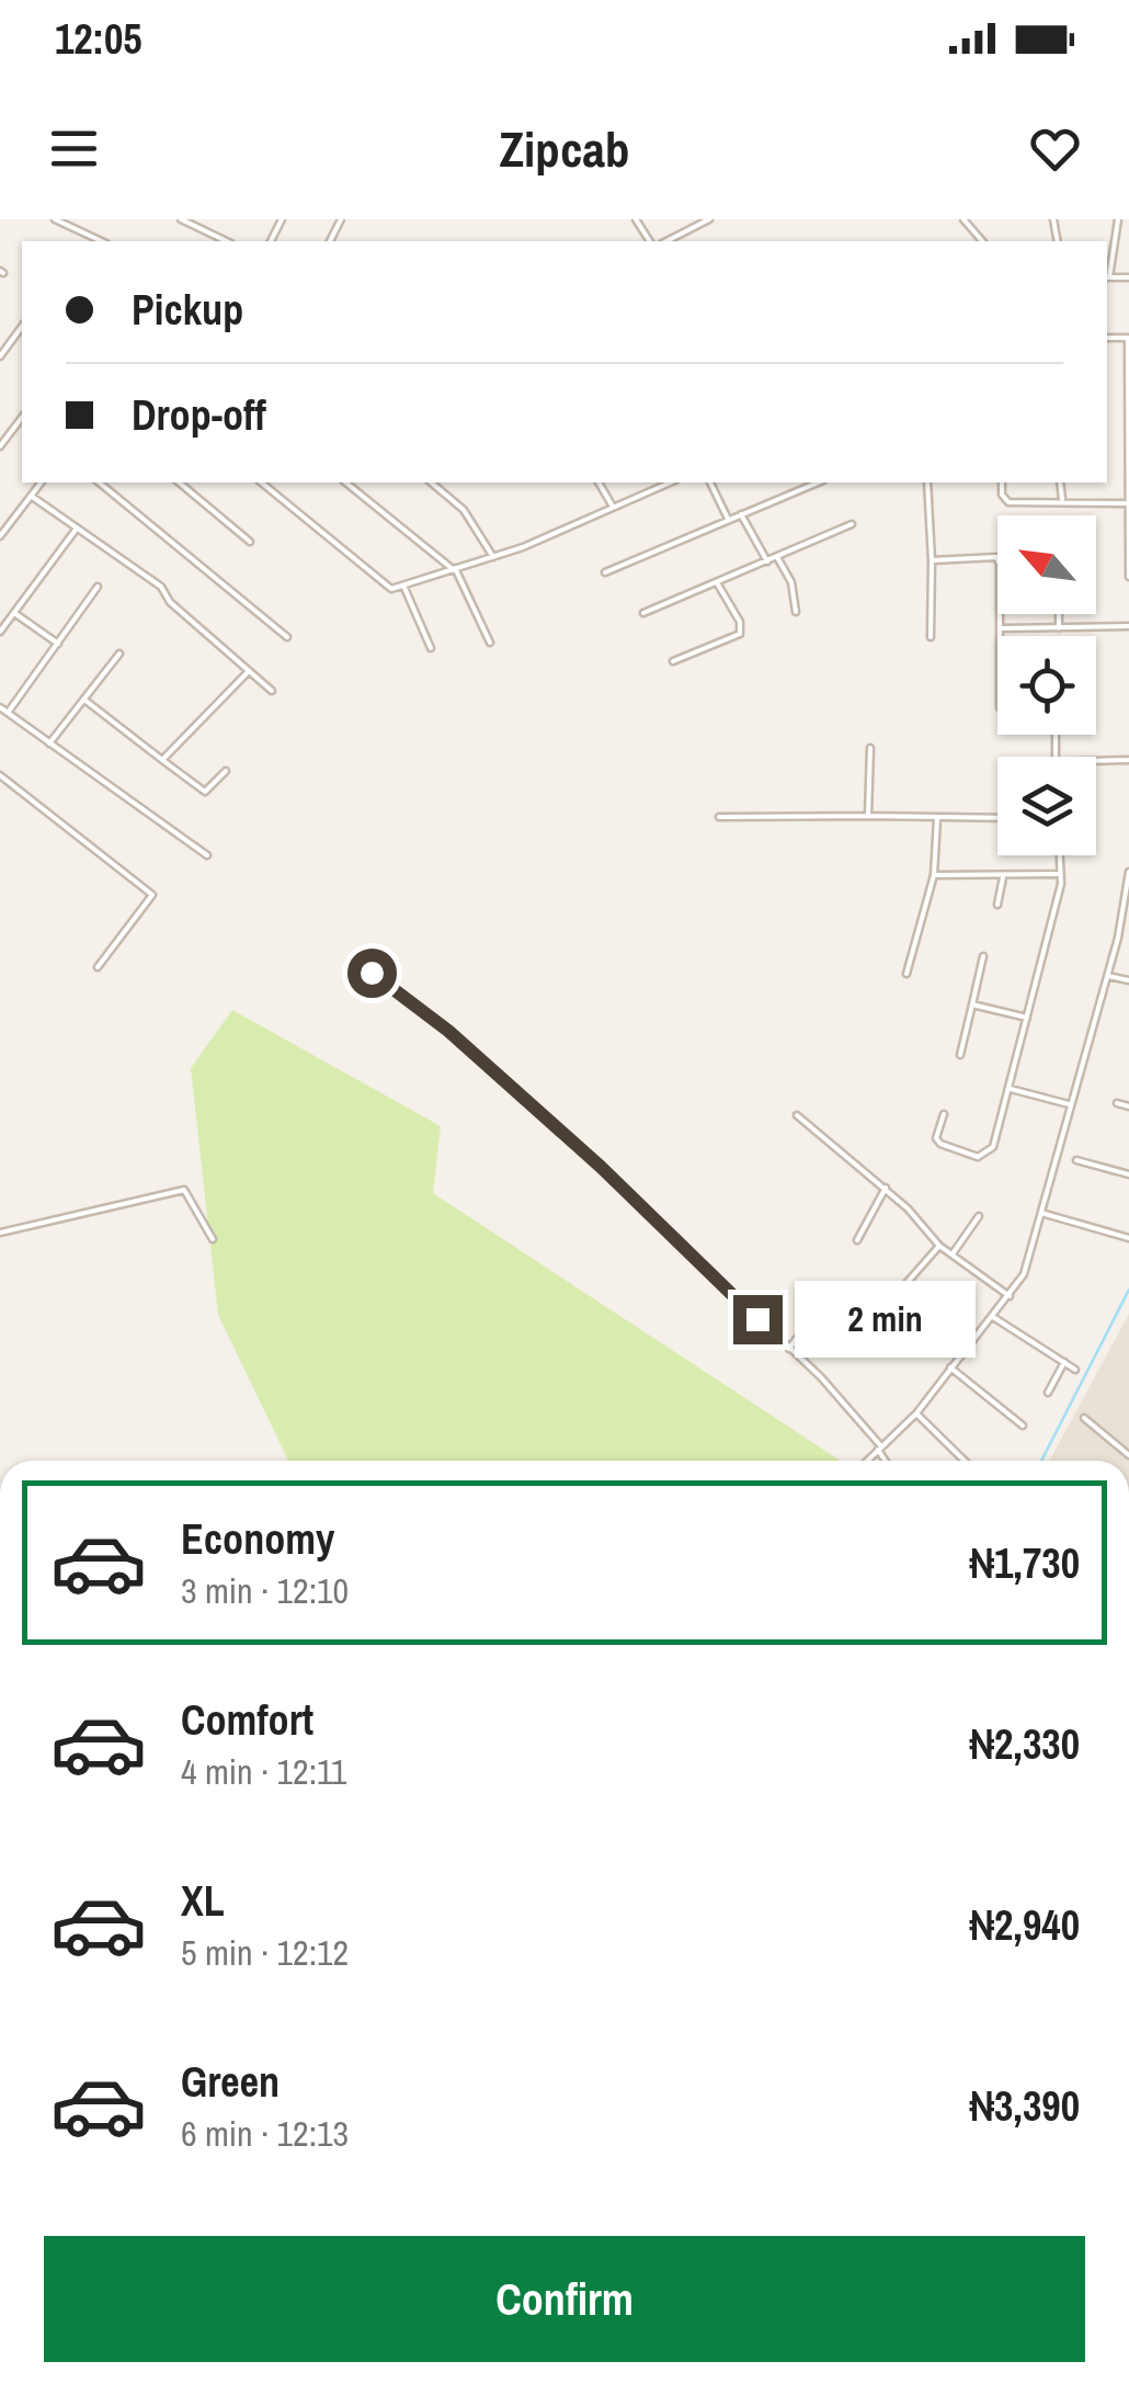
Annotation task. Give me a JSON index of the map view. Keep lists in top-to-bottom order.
{
  "north": "top left",
  "page": {
    "status": "12:05",
    "header": "Zipcab",
    "banner": ["Pickup", "Drop-off"],
    "bubble": "2 min",
    "list": [
      {
        "name": "Economy",
        "note": "3 min · 12:10",
        "value": "₦1,730"
      },
      {
        "name": "Comfort",
        "note": "4 min · 12:11",
        "value": "₦2,330"
      },
      {
        "name": "XL",
        "note": "5 min · 12:12",
        "value": "₦2,940"
      },
      {
        "name": "Green",
        "note": "6 min · 12:13",
        "value": "₦3,390"
      }
    ],
    "buttons": "Confirm"
  }
}
